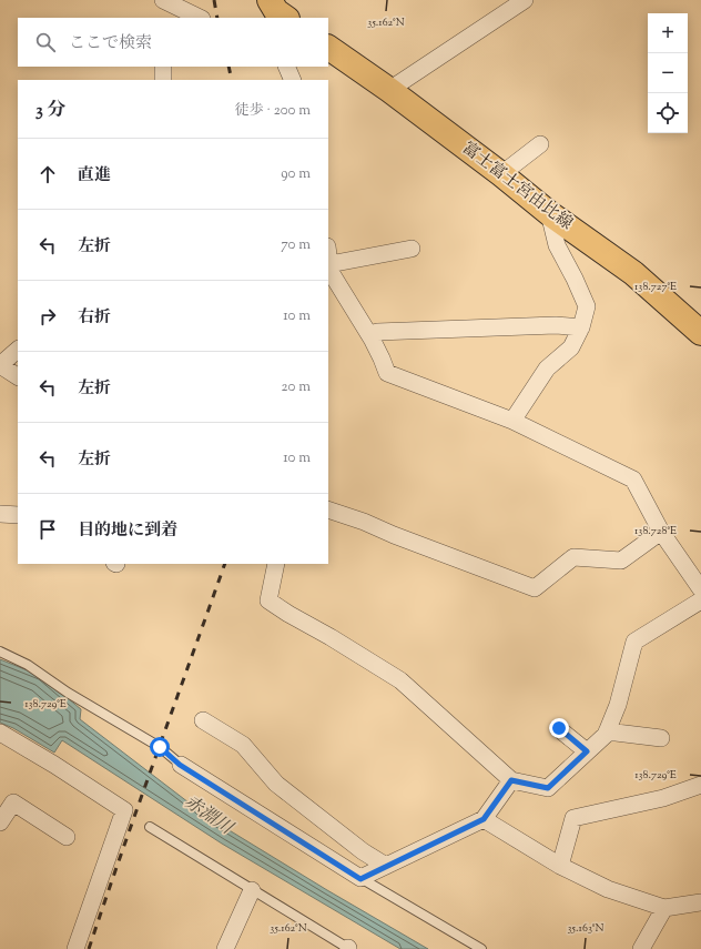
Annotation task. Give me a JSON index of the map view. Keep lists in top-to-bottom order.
{
  "streets": {
    "main road": ["富士富士宮由比線"]
  },
  "water": ["赤淵川"],
  "page": {
    "map_buttons": ["+", "−"],
    "search": "ここで検索",
    "heading": ["3 分", "徒歩 · 200 m"],
    "list": [
      ["直進", "90 m"],
      ["左折", "70 m"],
      ["右折", "10 m"],
      ["左折", "20 m"],
      ["左折", "10 m"],
      "目的地に到着"
    ]
  },
  "coordinates": [
    "35.162°N",
    "138.727°E",
    "138.728°E",
    "138.729°E",
    "35.163°N"
  ]
}
